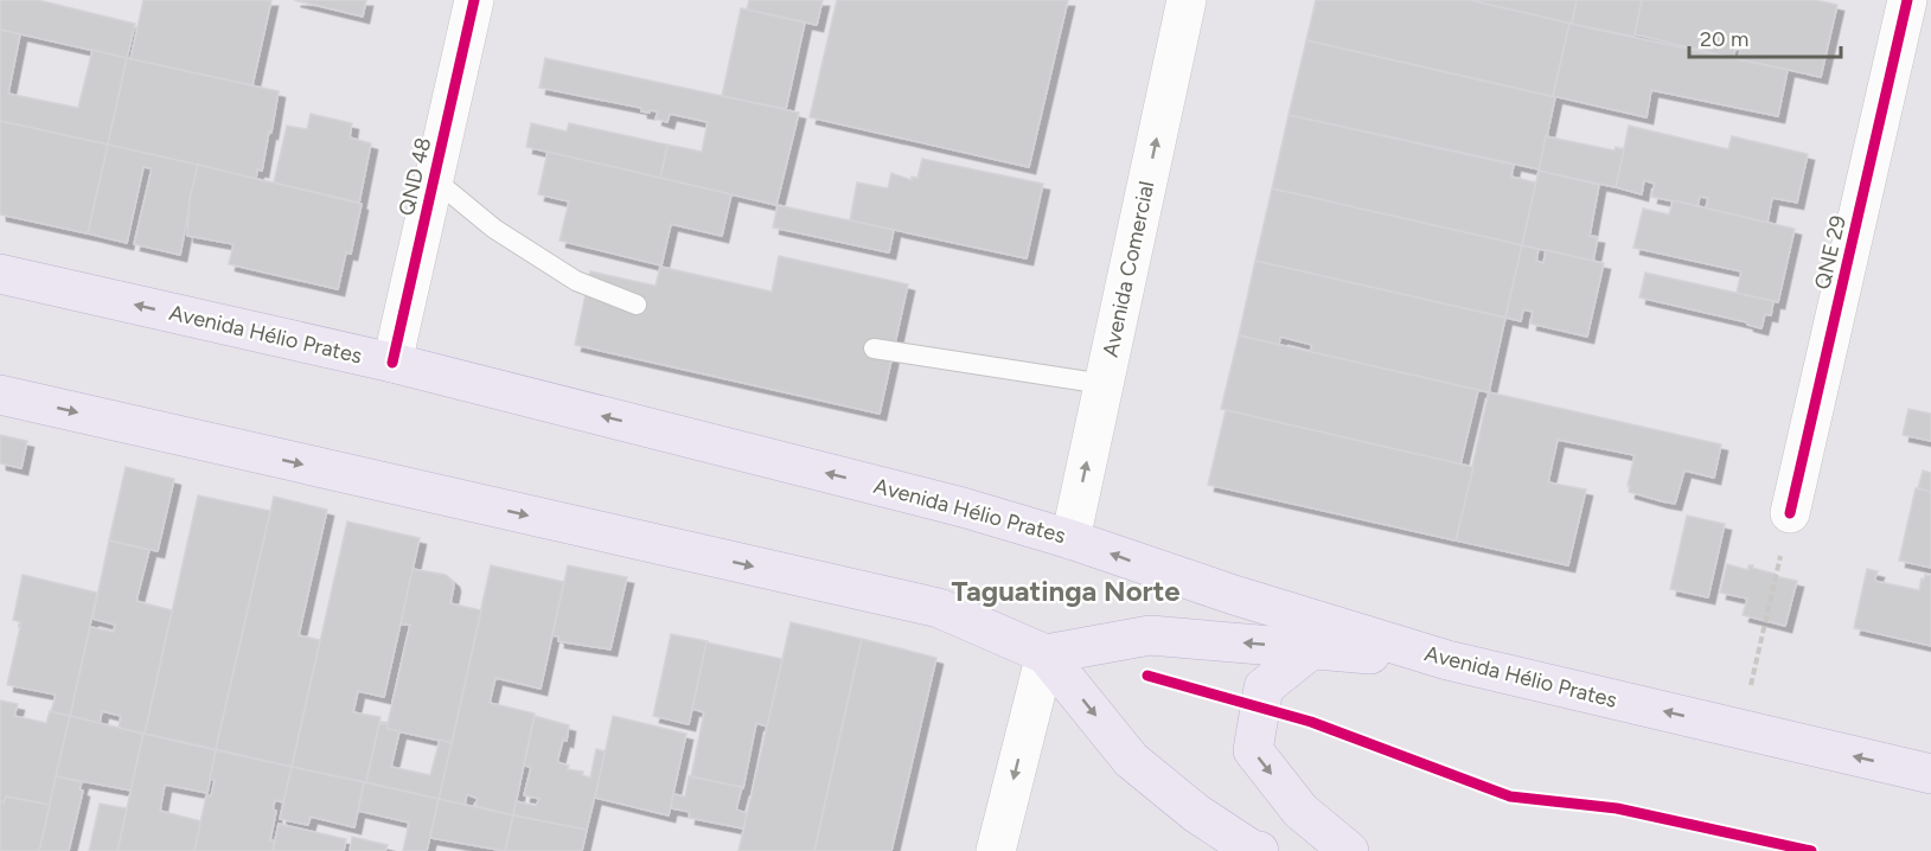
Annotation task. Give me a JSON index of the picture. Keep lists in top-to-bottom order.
{
  "streets": {
    "main road": ["Avenida Hélio Prates"],
    "street": ["QND 48", "QNE 29", "Avenida Comercial"]
  },
  "crossings": [
    ["QND 48", "Avenida Hélio Prates"],
    ["Avenida Comercial", "Avenida Hélio Prates"]
  ],
  "one_way": ["Avenida Comercial"],
  "districts": ["Taguatinga Norte"],
  "scale_bar": "20 m"
}
